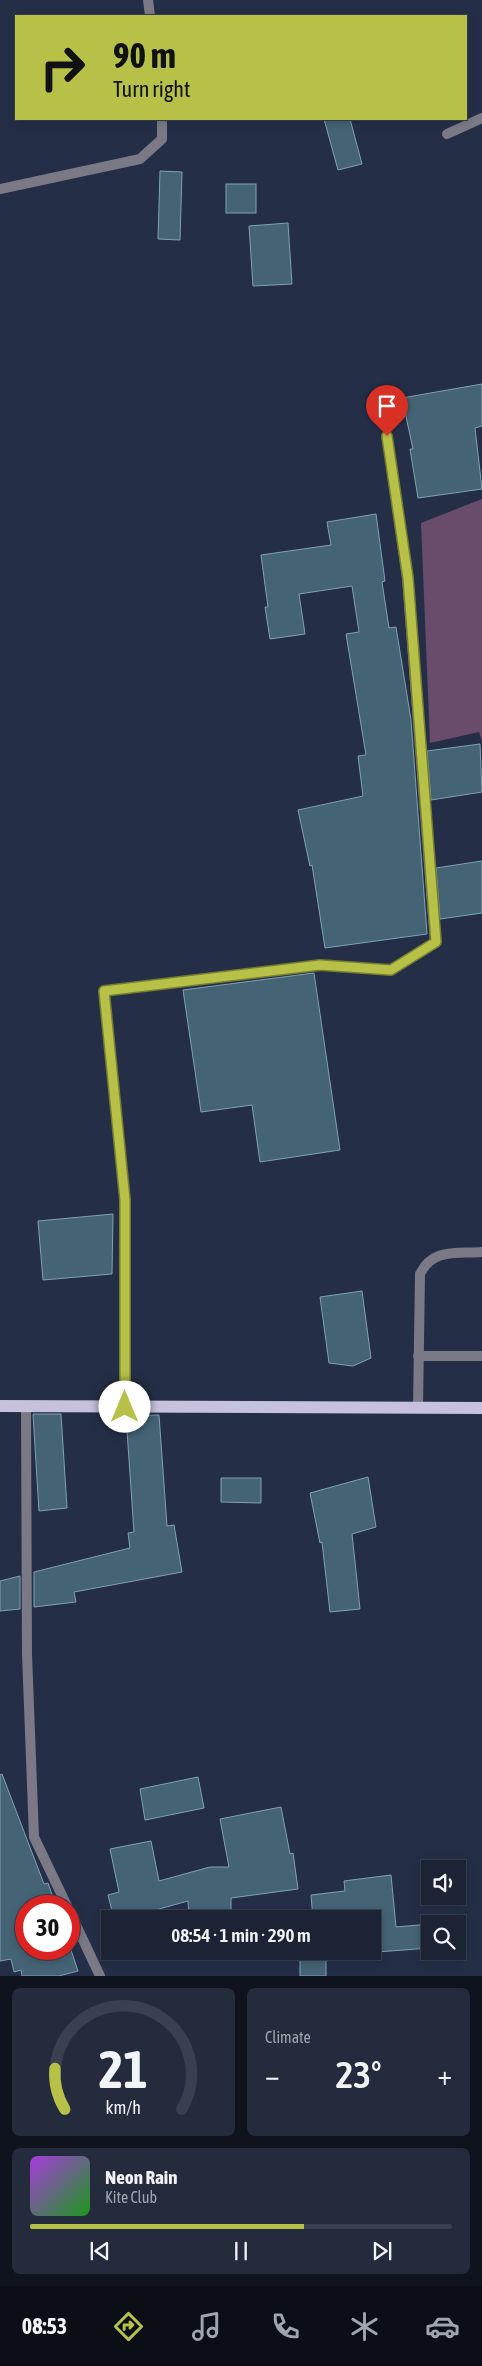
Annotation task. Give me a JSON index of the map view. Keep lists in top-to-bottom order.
{
  "page": {
    "turn": ["90 m", "Turn right"],
    "limit": "30",
    "trip": "08:54 · 1 min · 290 m",
    "tile": "Climate",
    "heat": ["−", "23°", "+"],
    "song": ["Neon Rain", "Kite Club"],
    "tabs": "08:53",
    "gauge": ["21", "km/h"]
  }
}
